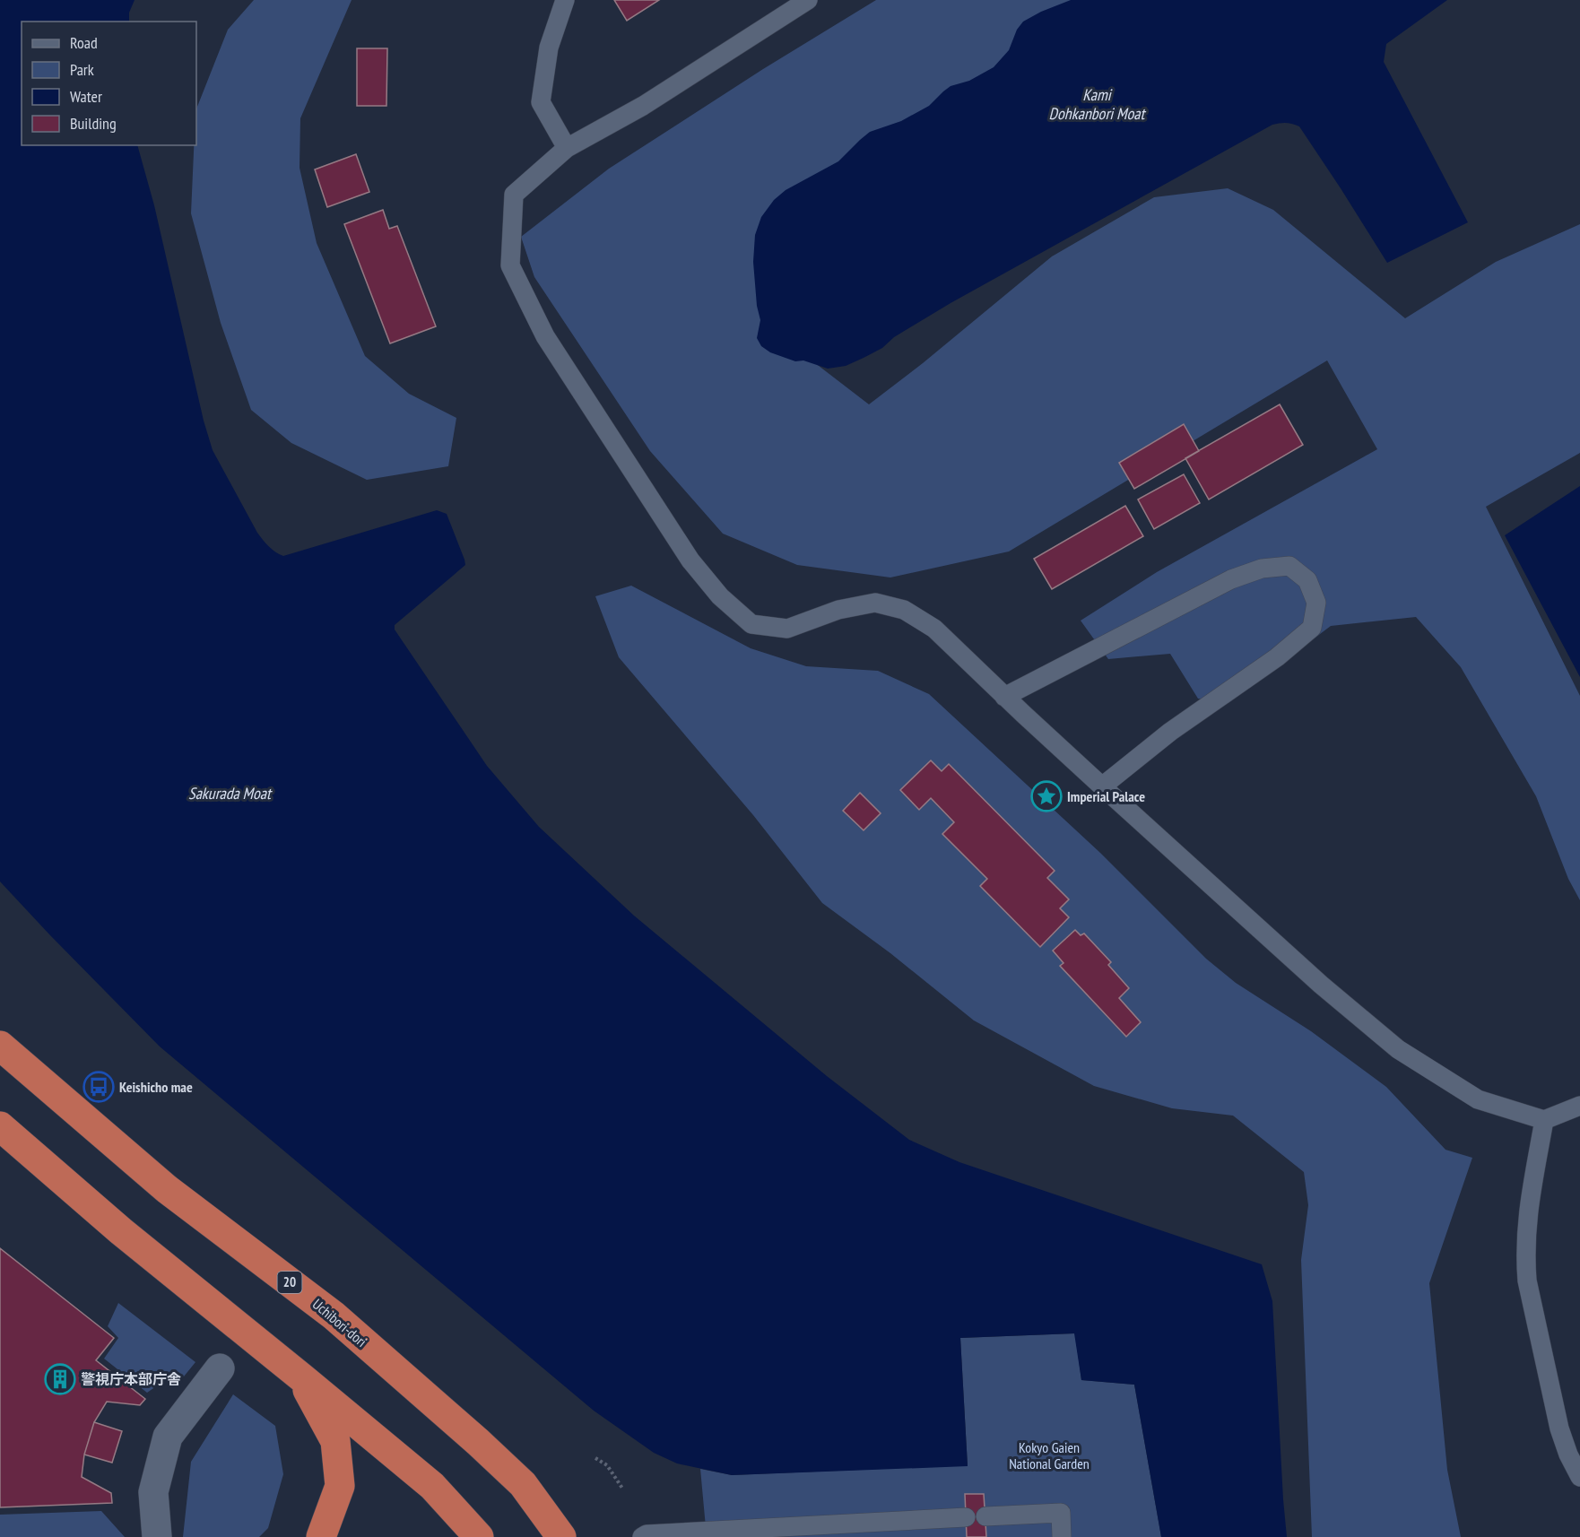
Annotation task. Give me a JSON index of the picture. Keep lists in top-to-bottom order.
{
  "streets": {
    "highway": ["20", "Uchibori-dori"]
  },
  "water": ["Kami Dohkanbori Moat", "Sakurada Moat"],
  "parks": ["Kokyo Gaien National Garden"],
  "places": {
    "place": ["Imperial Palace"],
    "bus stop": ["Keishicho mae"],
    "building": ["警視庁本部庁舎"]
  },
  "legend": [
    "Road",
    "Park",
    "Water",
    "Building"
  ]
}
